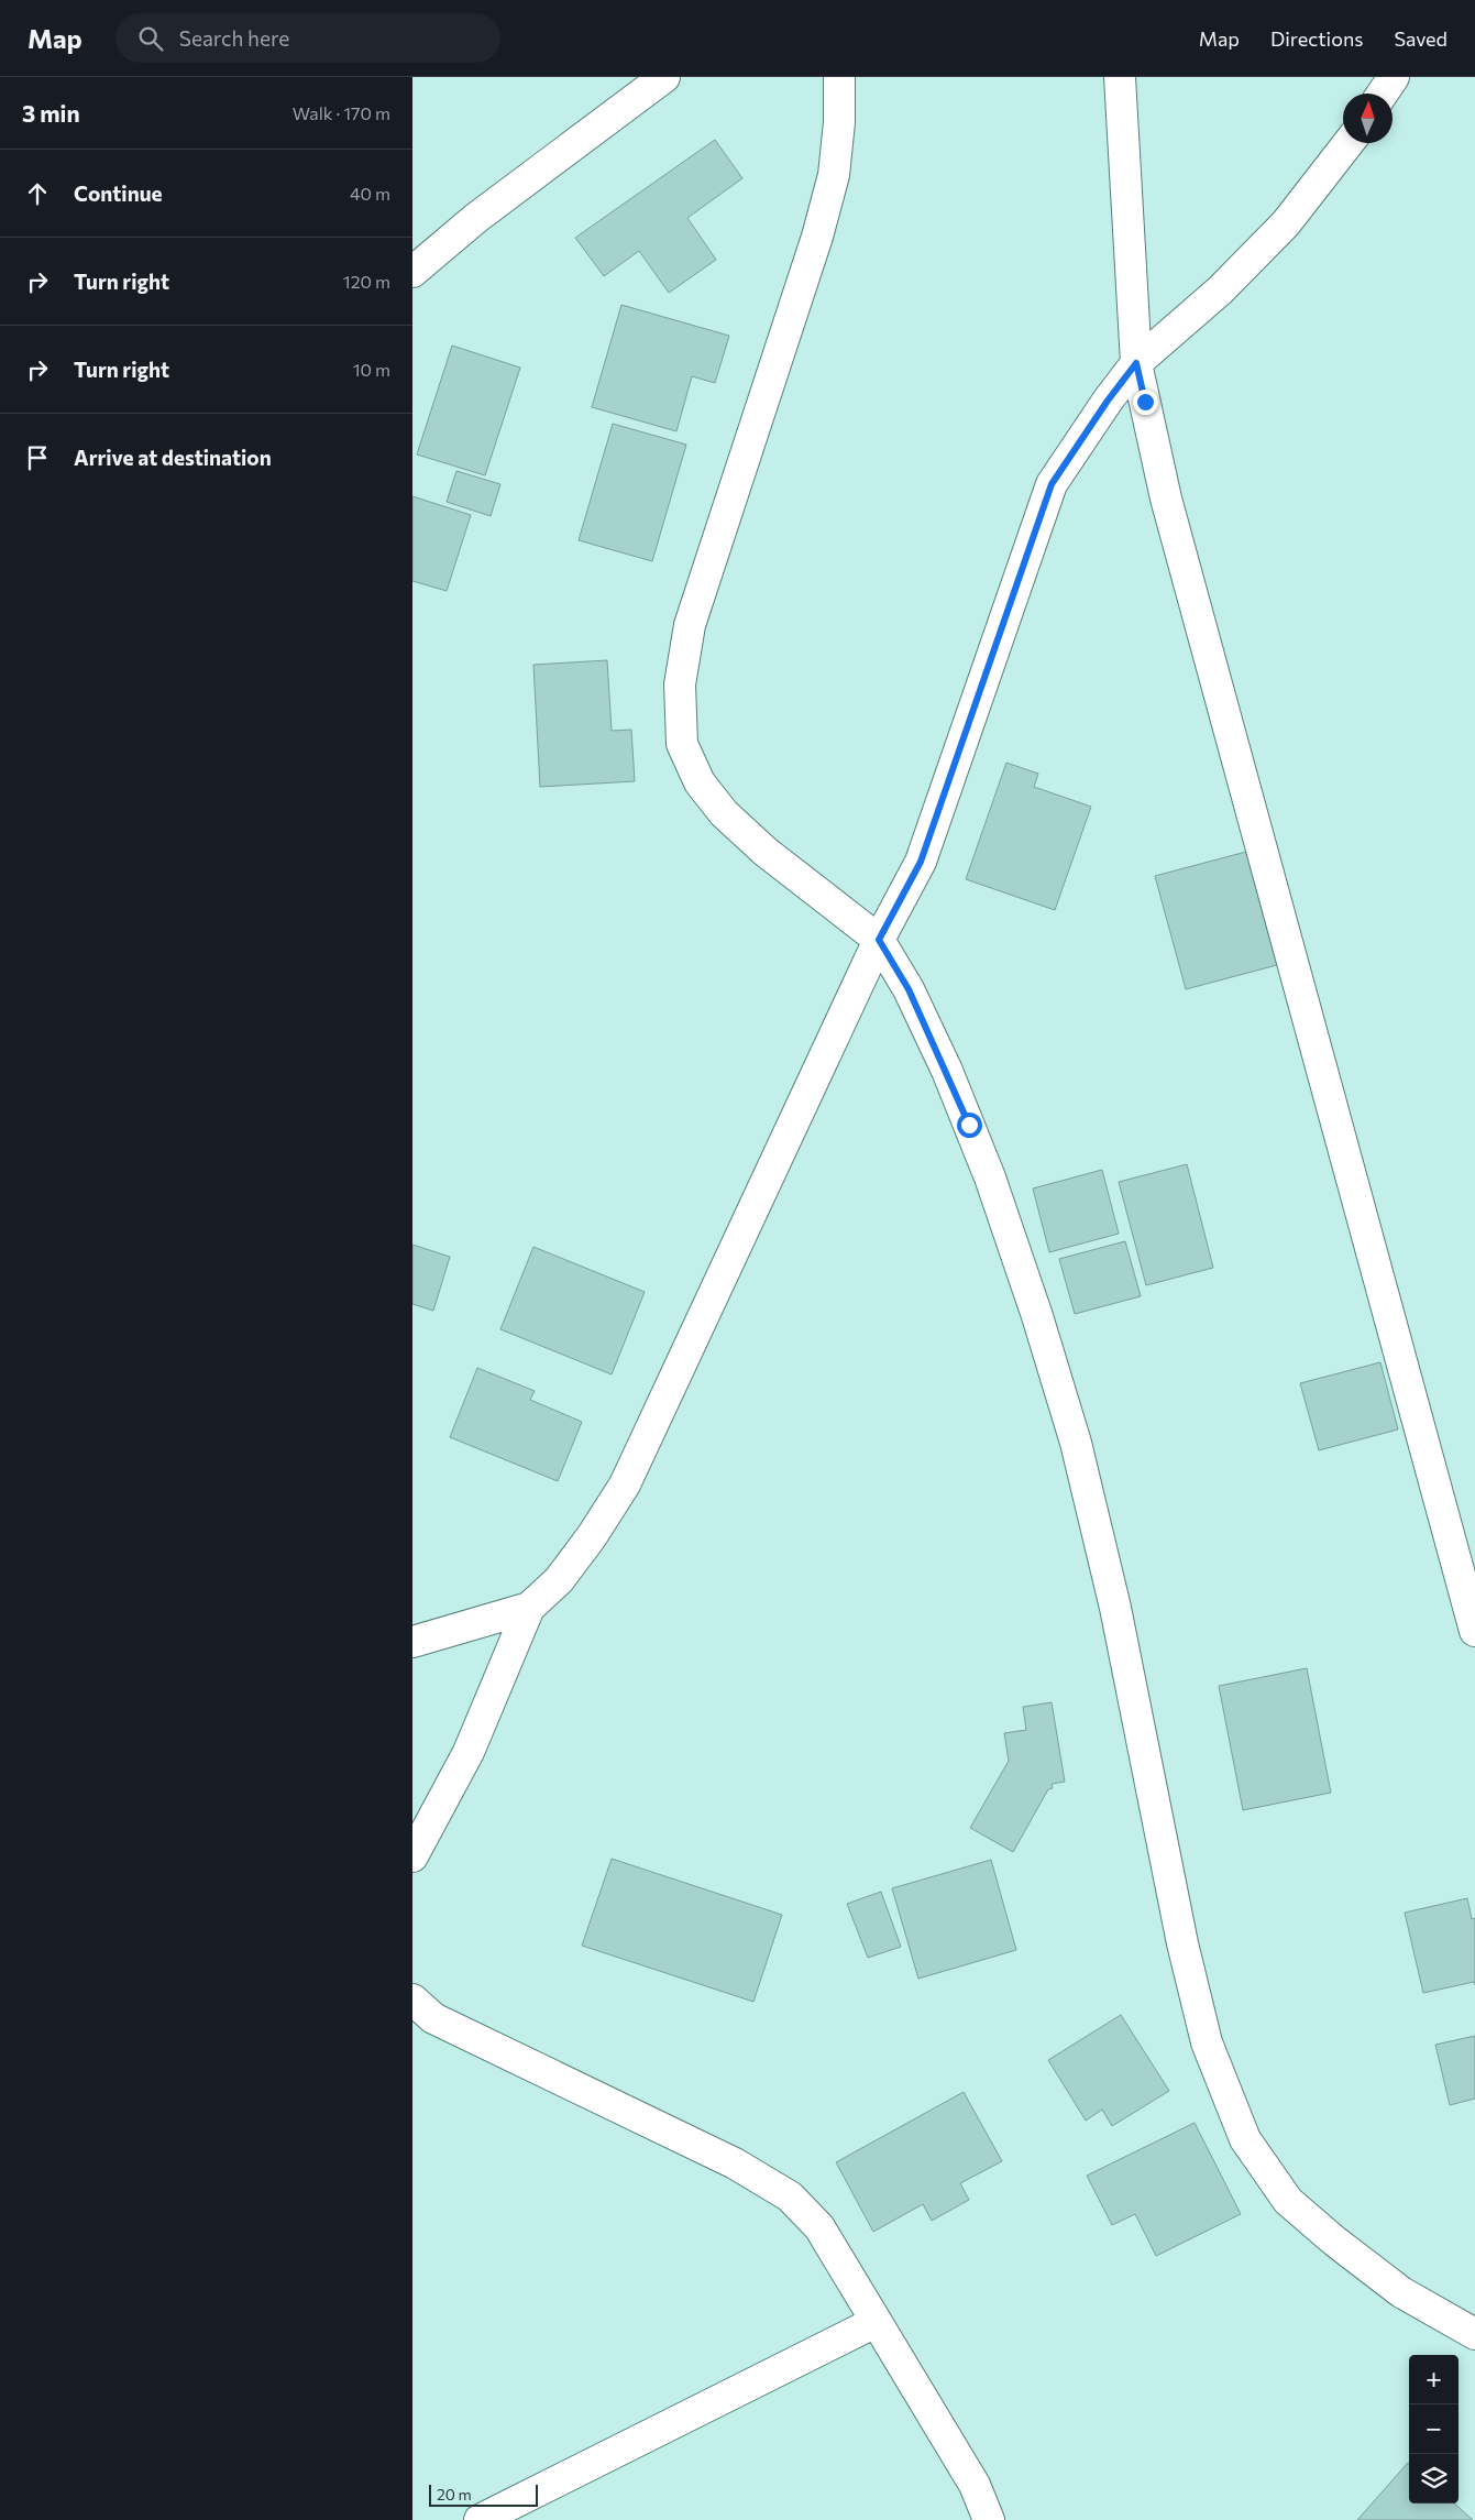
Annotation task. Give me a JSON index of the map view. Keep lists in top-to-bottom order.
{
  "scale_bar": "20 m",
  "north": "top",
  "page": {
    "header": "Map",
    "search": "Search here",
    "nav": ["Map", "Directions", "Saved"],
    "heading": ["3 min", "Walk · 170 m"],
    "list": [
      ["Continue", "40 m"],
      ["Turn right", "120 m"],
      ["Turn right", "10 m"],
      "Arrive at destination"
    ],
    "map_buttons": ["+", "−"],
    "scale": "20 m"
  }
}
